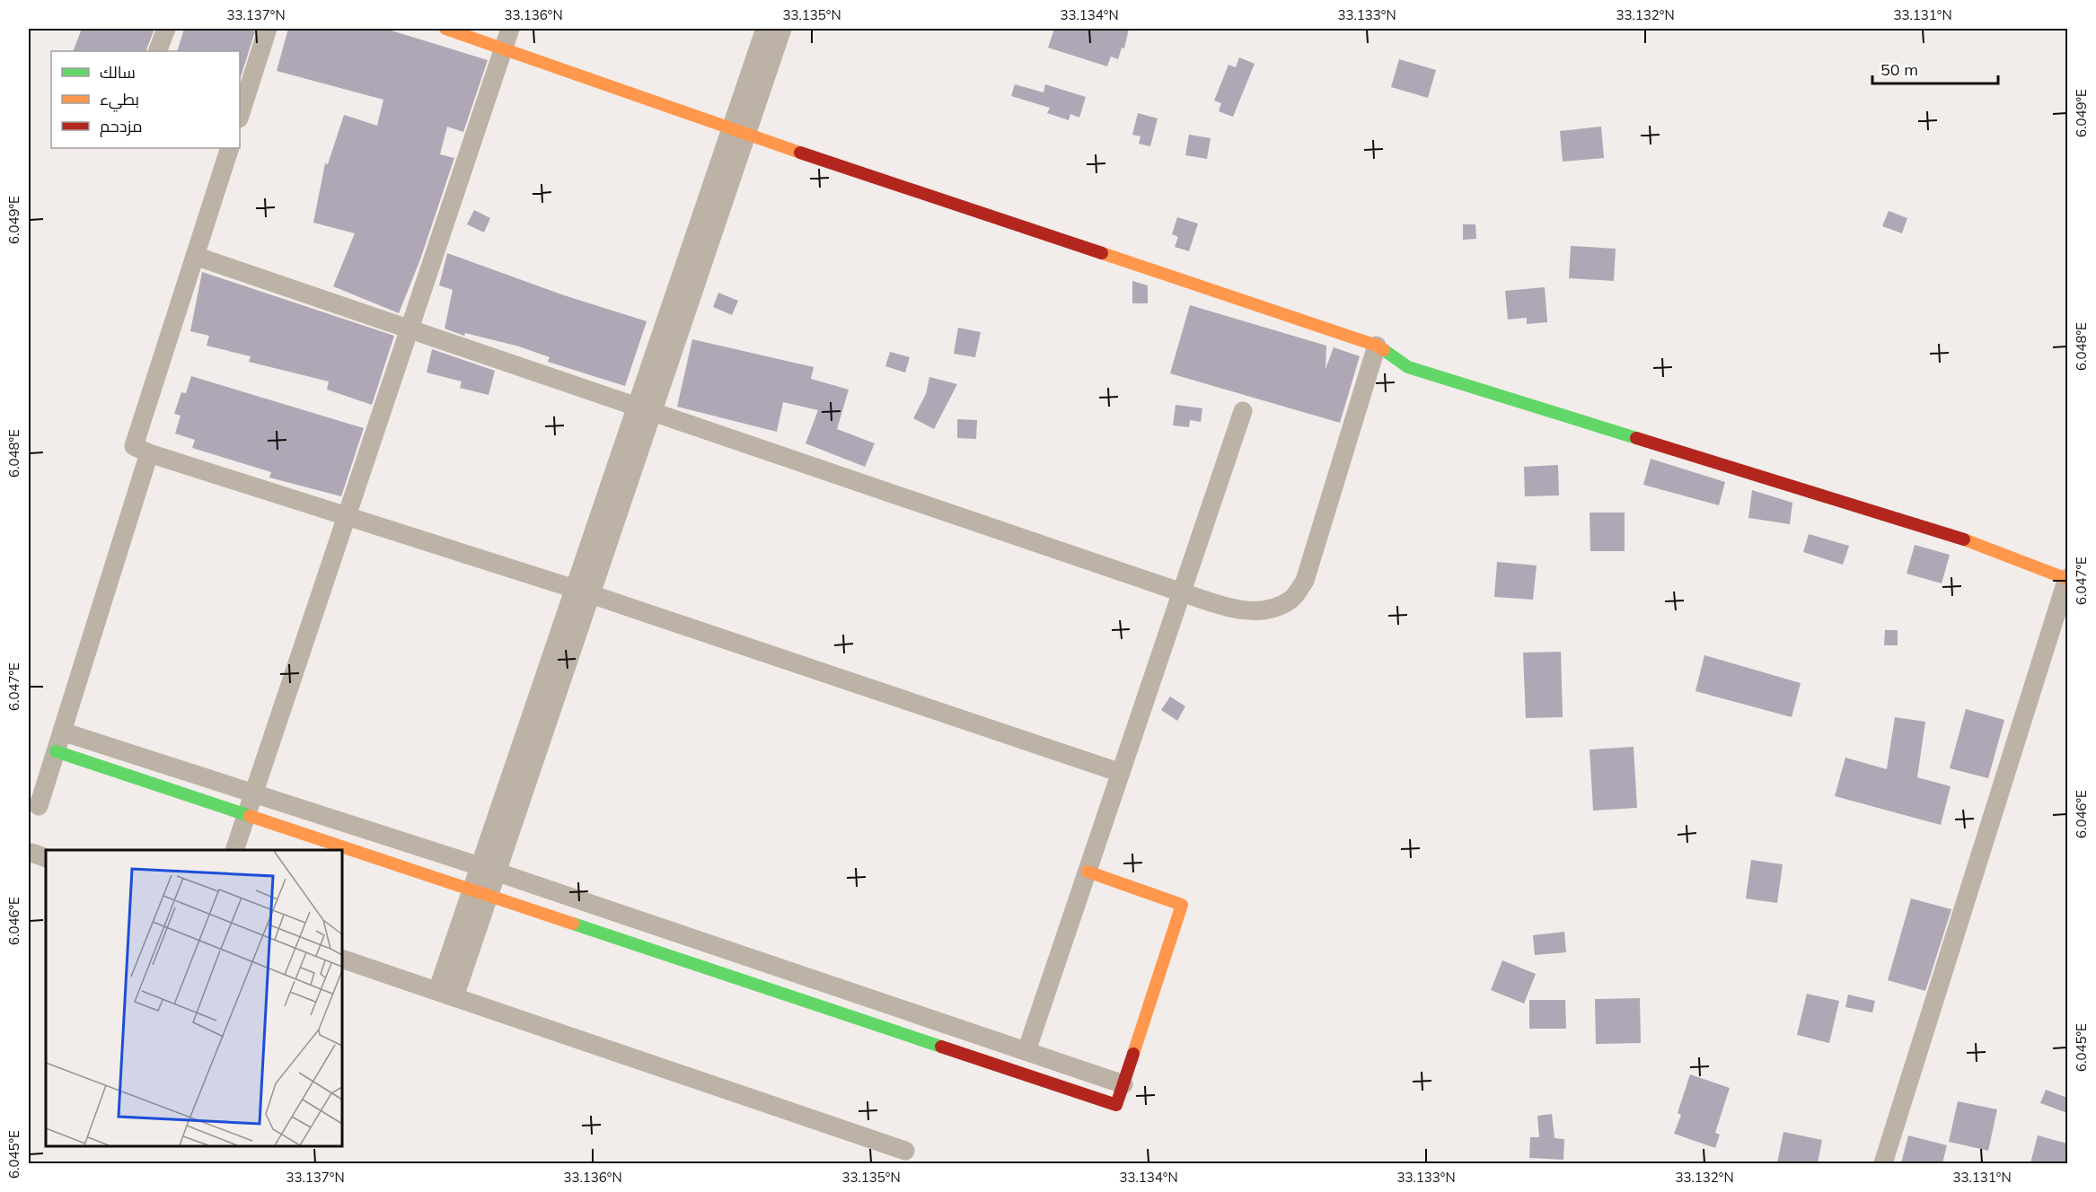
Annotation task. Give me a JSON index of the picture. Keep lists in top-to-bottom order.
{
  "legend": ["سالك", "بطيء", "مزدحم"],
  "scale_bar": "50 m",
  "coordinates": [
    "33.137°N",
    "33.136°N",
    "33.135°N",
    "33.134°N",
    "33.133°N",
    "33.132°N",
    "33.131°N",
    "6.049°E",
    "6.048°E",
    "6.047°E",
    "6.046°E",
    "6.045°E"
  ]
}
